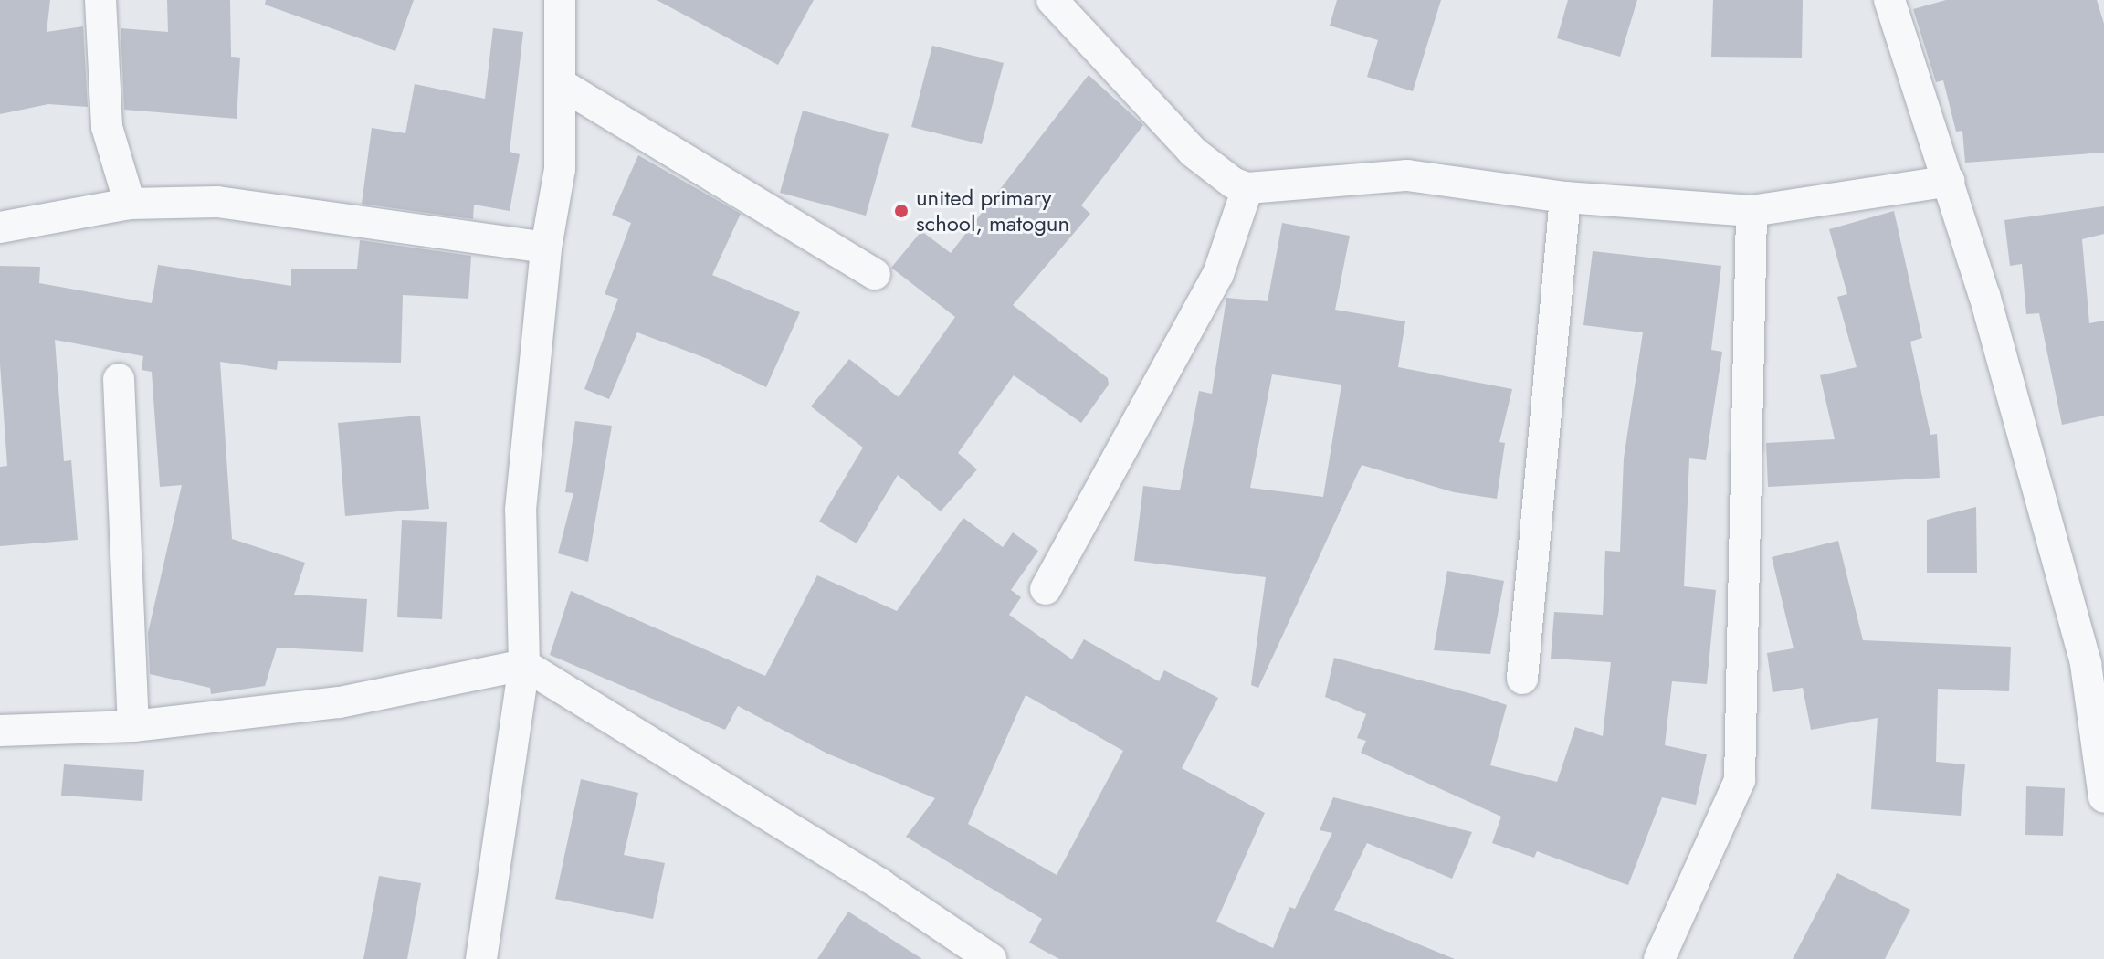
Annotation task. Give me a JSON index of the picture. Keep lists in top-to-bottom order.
{
  "places": ["united primary school, matogun"]
}
